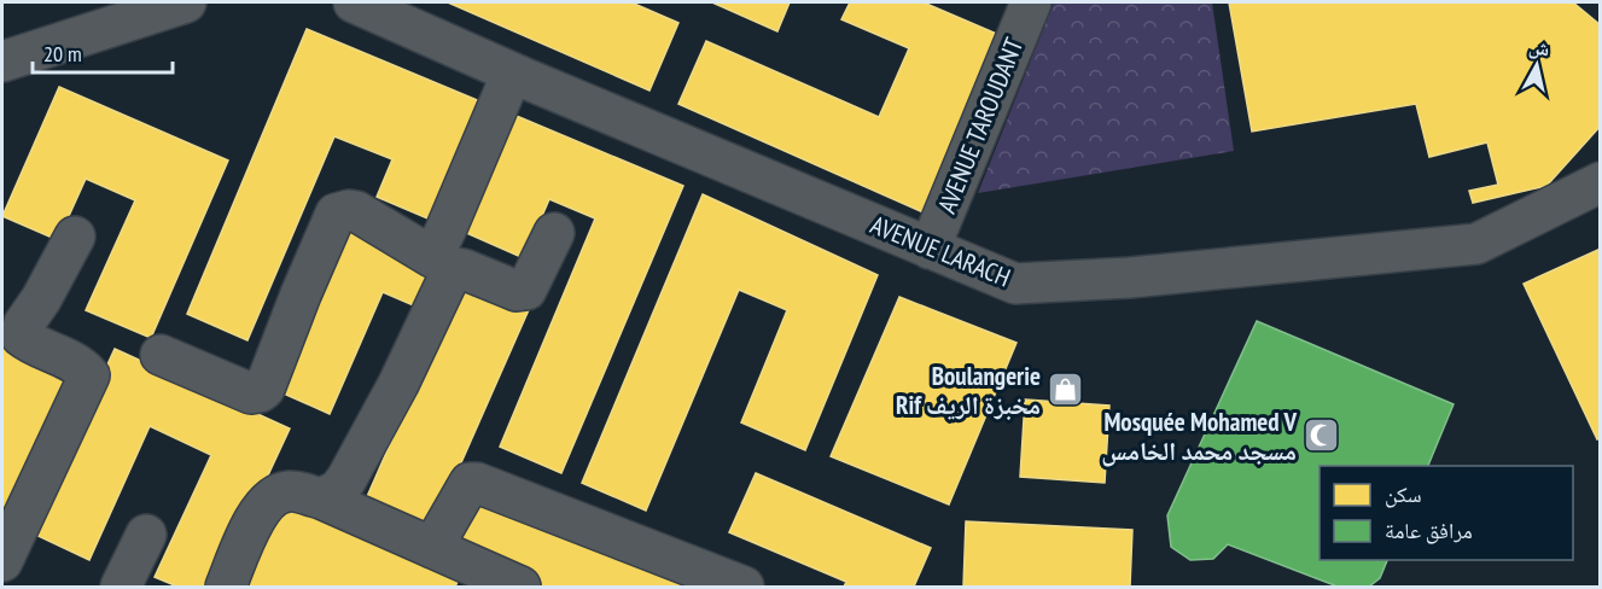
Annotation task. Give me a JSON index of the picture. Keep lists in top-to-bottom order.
{
  "streets": {
    "street": ["AVENUE TAROUDANT", "AVENUE LARACH"]
  },
  "crossings": [
    ["AVENUE TAROUDANT", "AVENUE LARACH"]
  ],
  "places": {
    "shop": ["Boulangerie Rif مخبزة الريف"],
    "mosque": ["Mosquée Mohamed V مسجد محمد الخامس"]
  },
  "legend": ["سكن", "مرافق عامة"],
  "scale_bar": "20 m",
  "north": "top"
}
